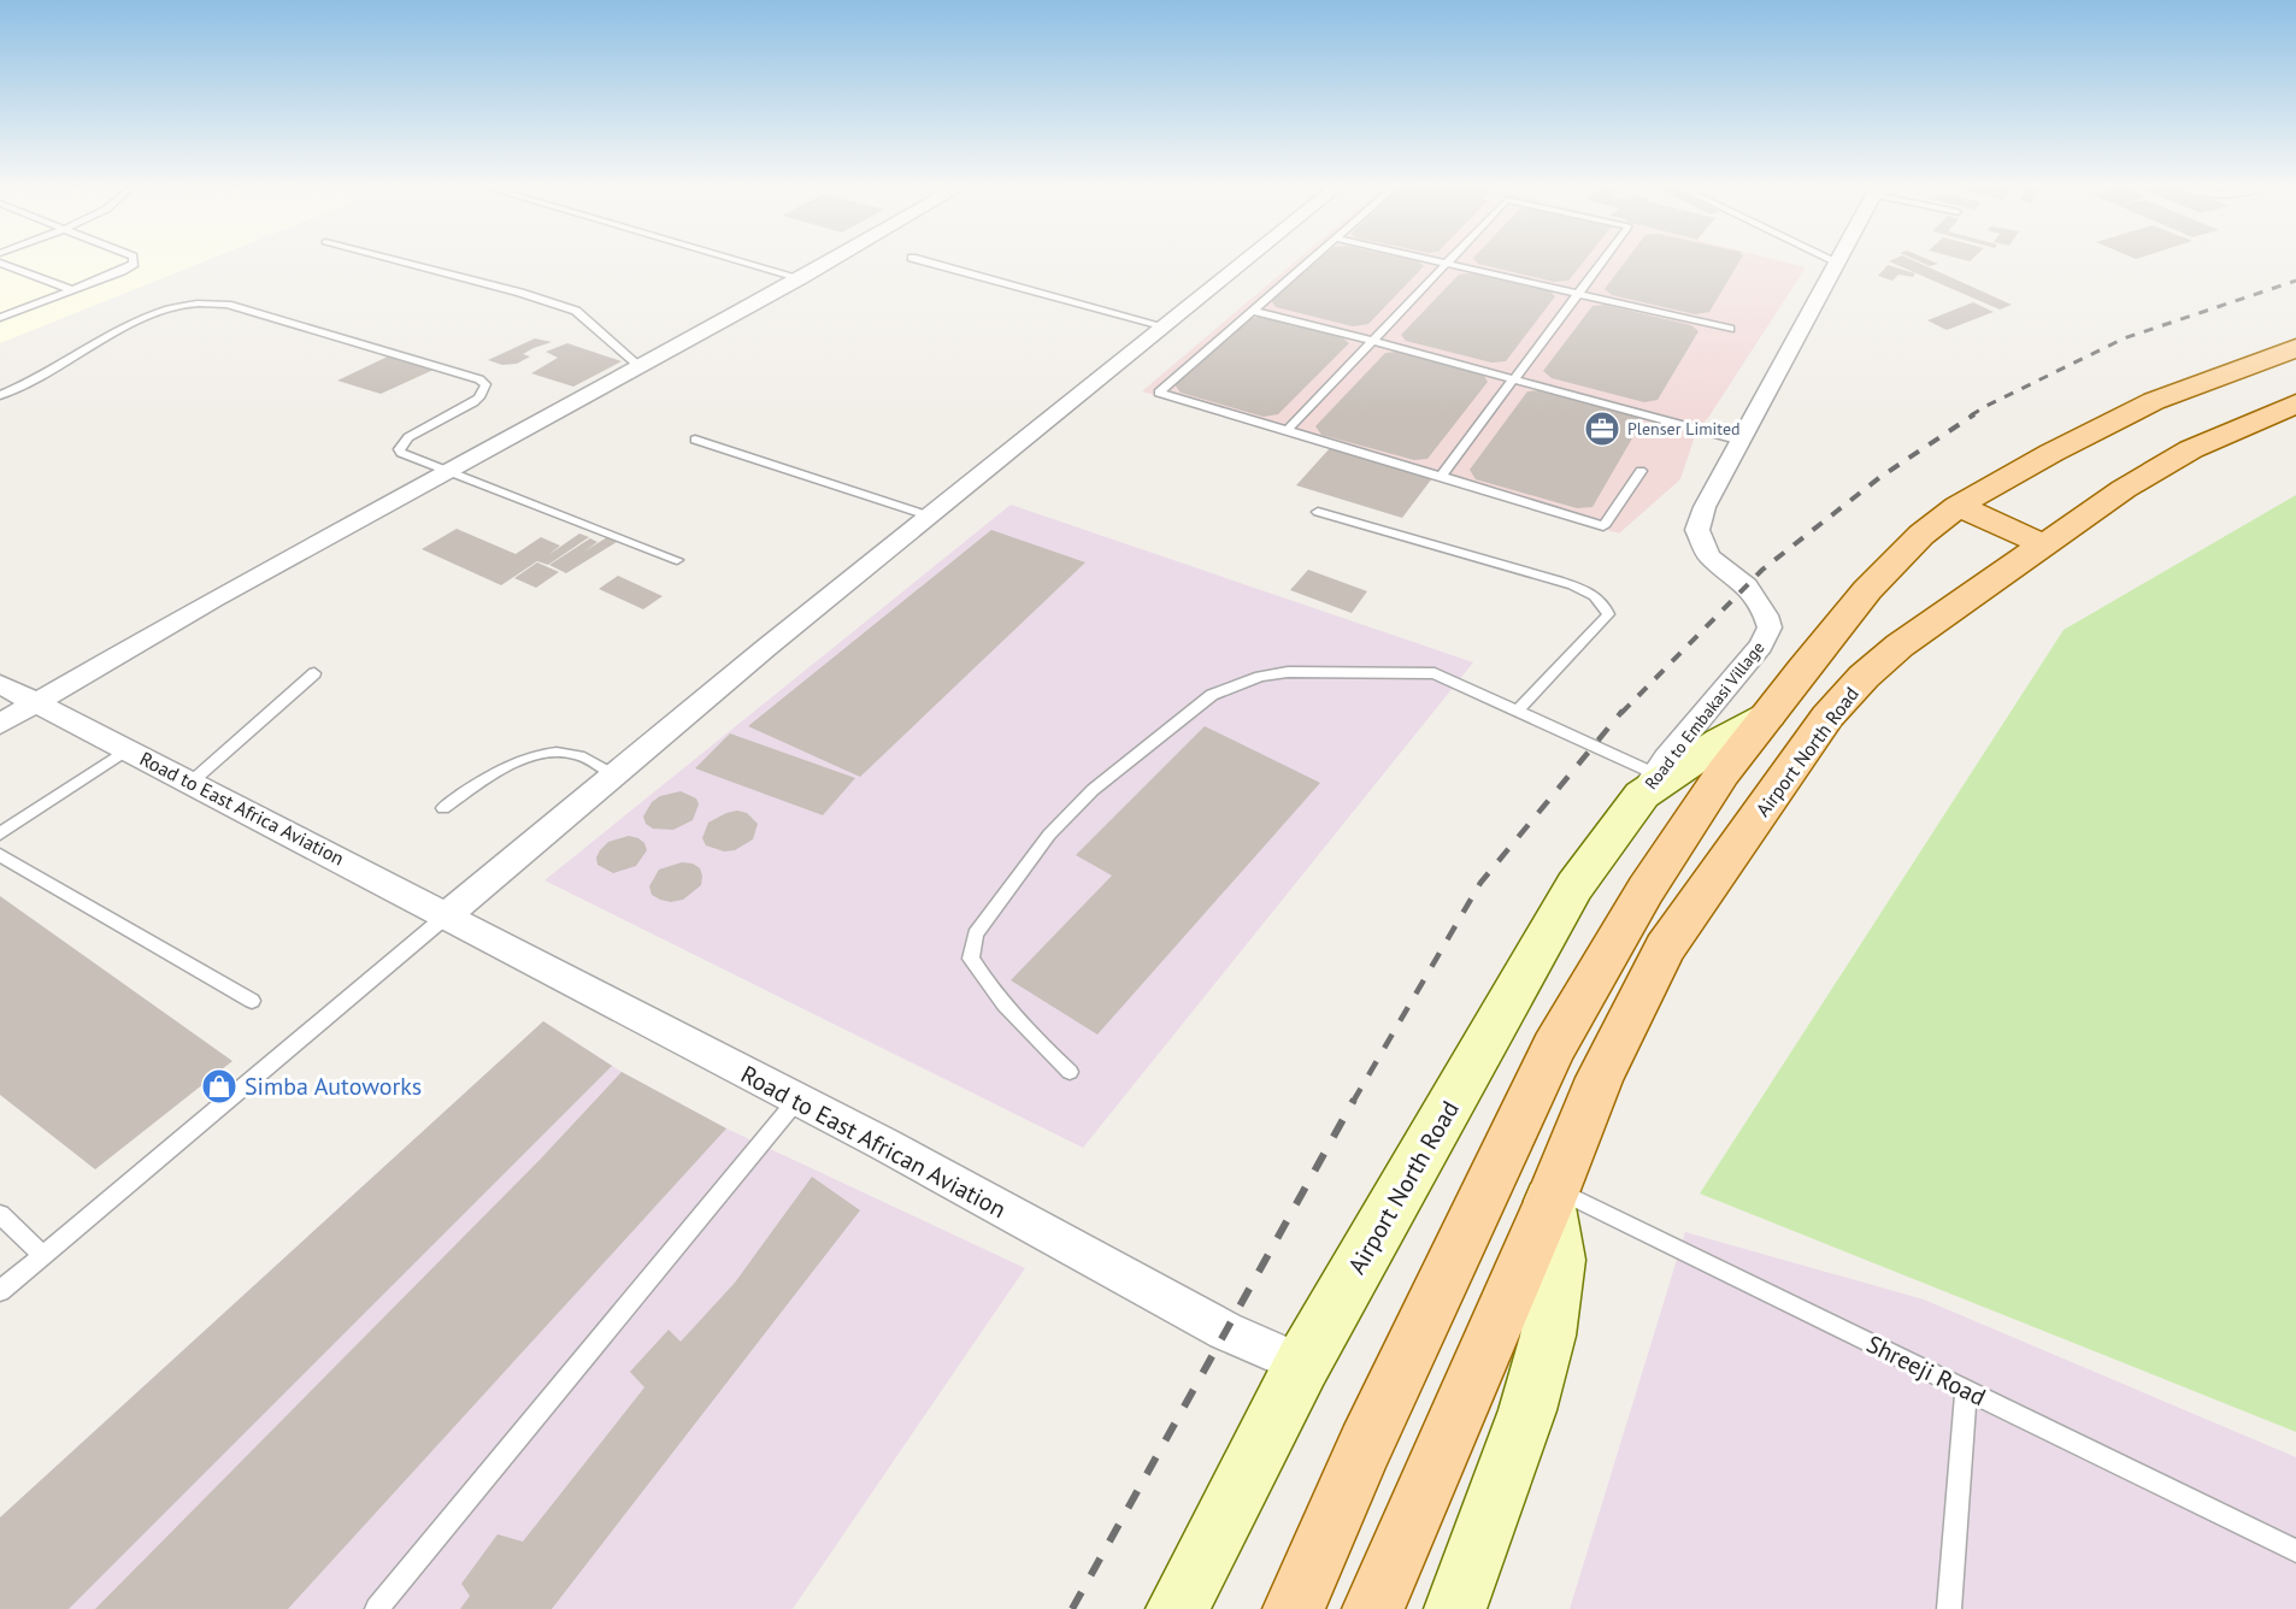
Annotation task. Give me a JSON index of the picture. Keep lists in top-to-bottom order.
{
  "streets": {
    "main road": ["Airport North Road"],
    "street": ["Road to Embakasi Village", "Road to East Africa Aviation", "Road to East African Aviation"],
    "lane": ["Shreeji Road"]
  },
  "crossings": [
    ["Road to Embakasi Village", "Airport North Road"],
    ["Airport North Road", "Road to East African Aviation"],
    ["Airport North Road", "Shreeji Road"],
    ["Road to East Africa Aviation", "Road to East African Aviation"]
  ],
  "places": {
    "office": ["Plenser Limited"],
    "shop": ["Simba Autoworks"]
  }
}
